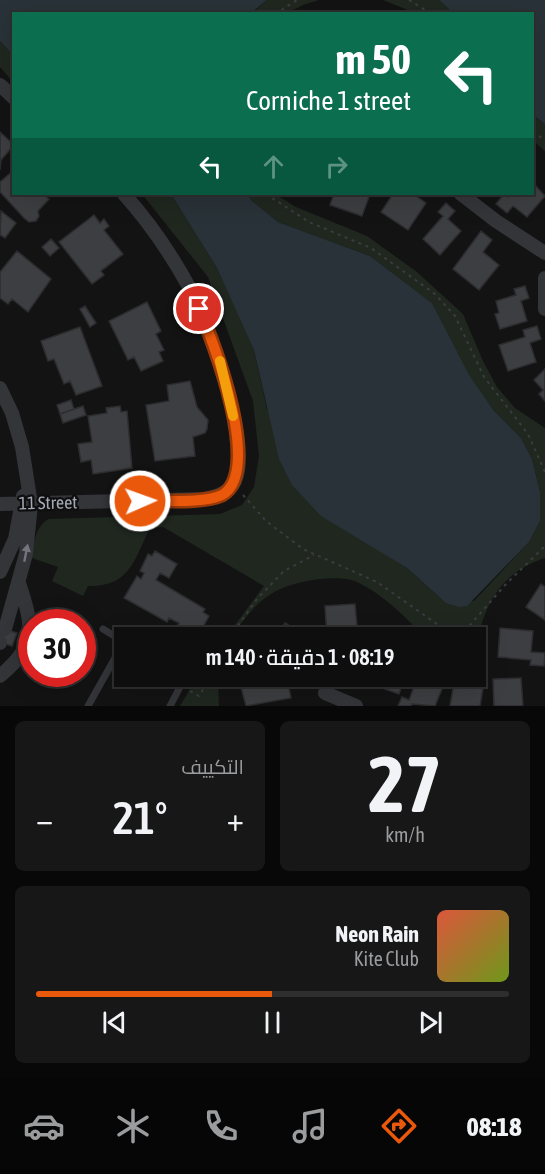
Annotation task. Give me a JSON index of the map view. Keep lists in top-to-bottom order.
{
  "streets": {
    "street": ["11 Street"]
  },
  "page": {
    "turn": ["50 m", "Corniche 1 street"],
    "limit": "30",
    "trip": "08:19 · 1 دقيقة · 140 m",
    "tile": [
      ["27", "km/h"],
      "التكييف"
    ],
    "heat": ["−", "21°", "+"],
    "song": ["Neon Rain", "Kite Club"],
    "tabs": "08:18"
  }
}
